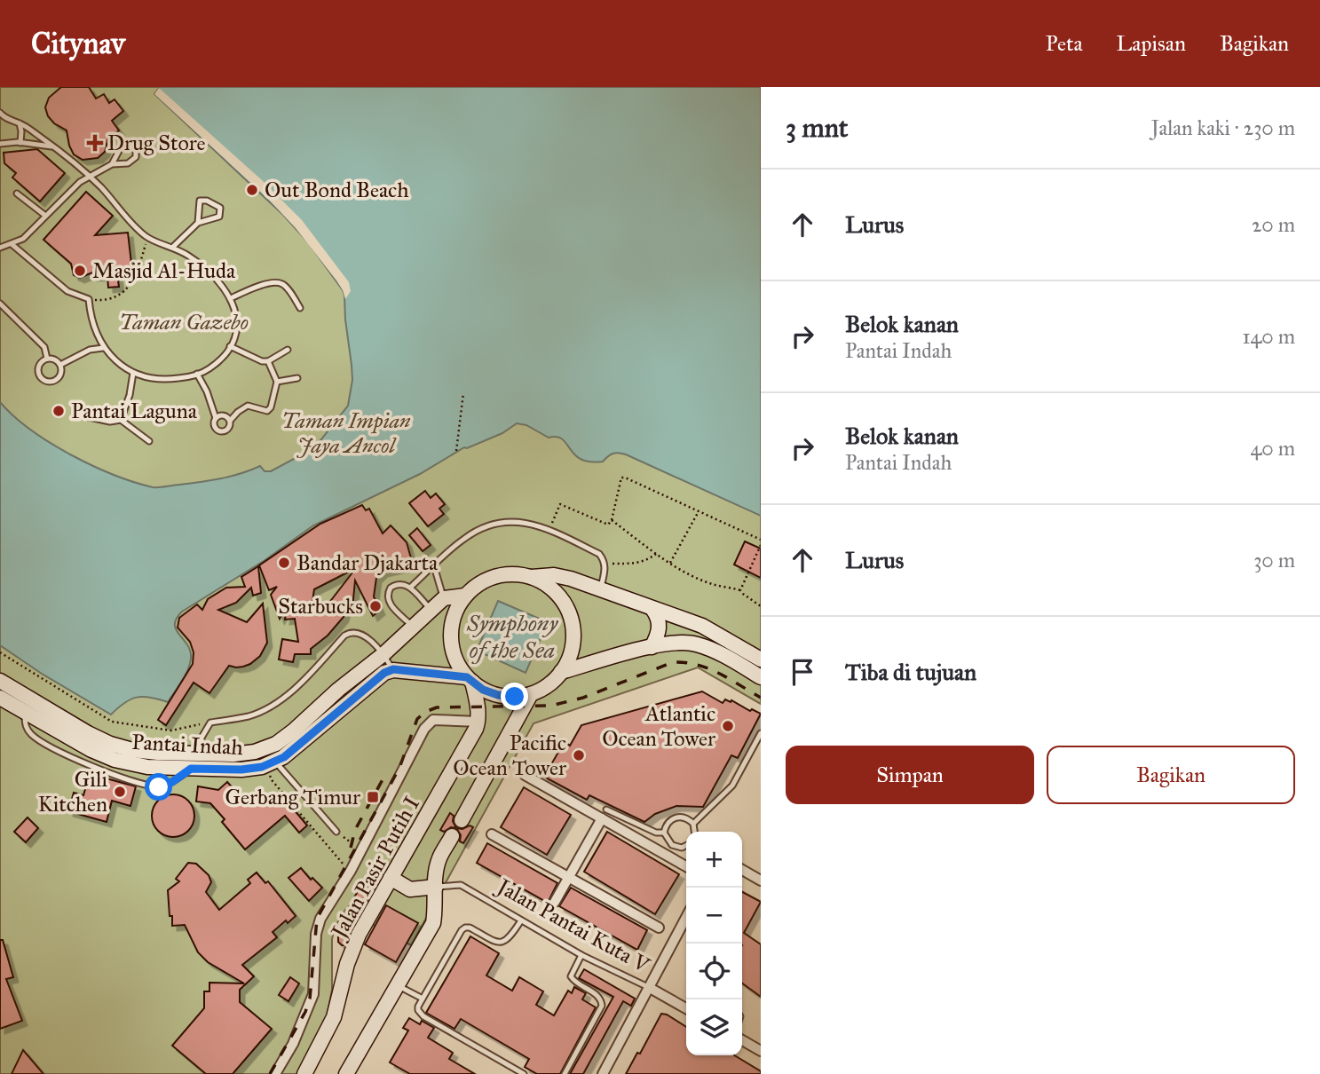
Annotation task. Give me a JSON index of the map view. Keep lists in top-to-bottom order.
{
  "streets": {
    "street": ["Pantai Indah", "Jalan Pasir Putih I", "Jalan Pantai Kuta V"]
  },
  "water": ["Symphony of the Sea"],
  "parks": ["Taman Gazebo", "Taman Impian Jaya Ancol"],
  "places": {
    "health": ["Drug Store"],
    "other": [
      "Out Bond Beach",
      "Masjid Al-Huda",
      "Pantai Laguna",
      "Bandar Djakarta",
      "Starbucks",
      "Atlantic Ocean Tower",
      "Pacific Ocean Tower",
      "Gili Kitchen"
    ],
    "transit": ["Gerbang Timur"]
  },
  "page": {
    "header": "Citynav",
    "nav": ["Peta", "Lapisan", "Bagikan"],
    "heading": ["3 mnt", "Jalan kaki · 230 m"],
    "list": [
      ["Lurus", "20 m"],
      ["Belok kanan", "Pantai Indah", "140 m"],
      ["Belok kanan", "Pantai Indah", "40 m"],
      ["Lurus", "30 m"],
      "Tiba di tujuan"
    ],
    "buttons": ["Simpan", "Bagikan"],
    "map_buttons": ["+", "−"]
  }
}
